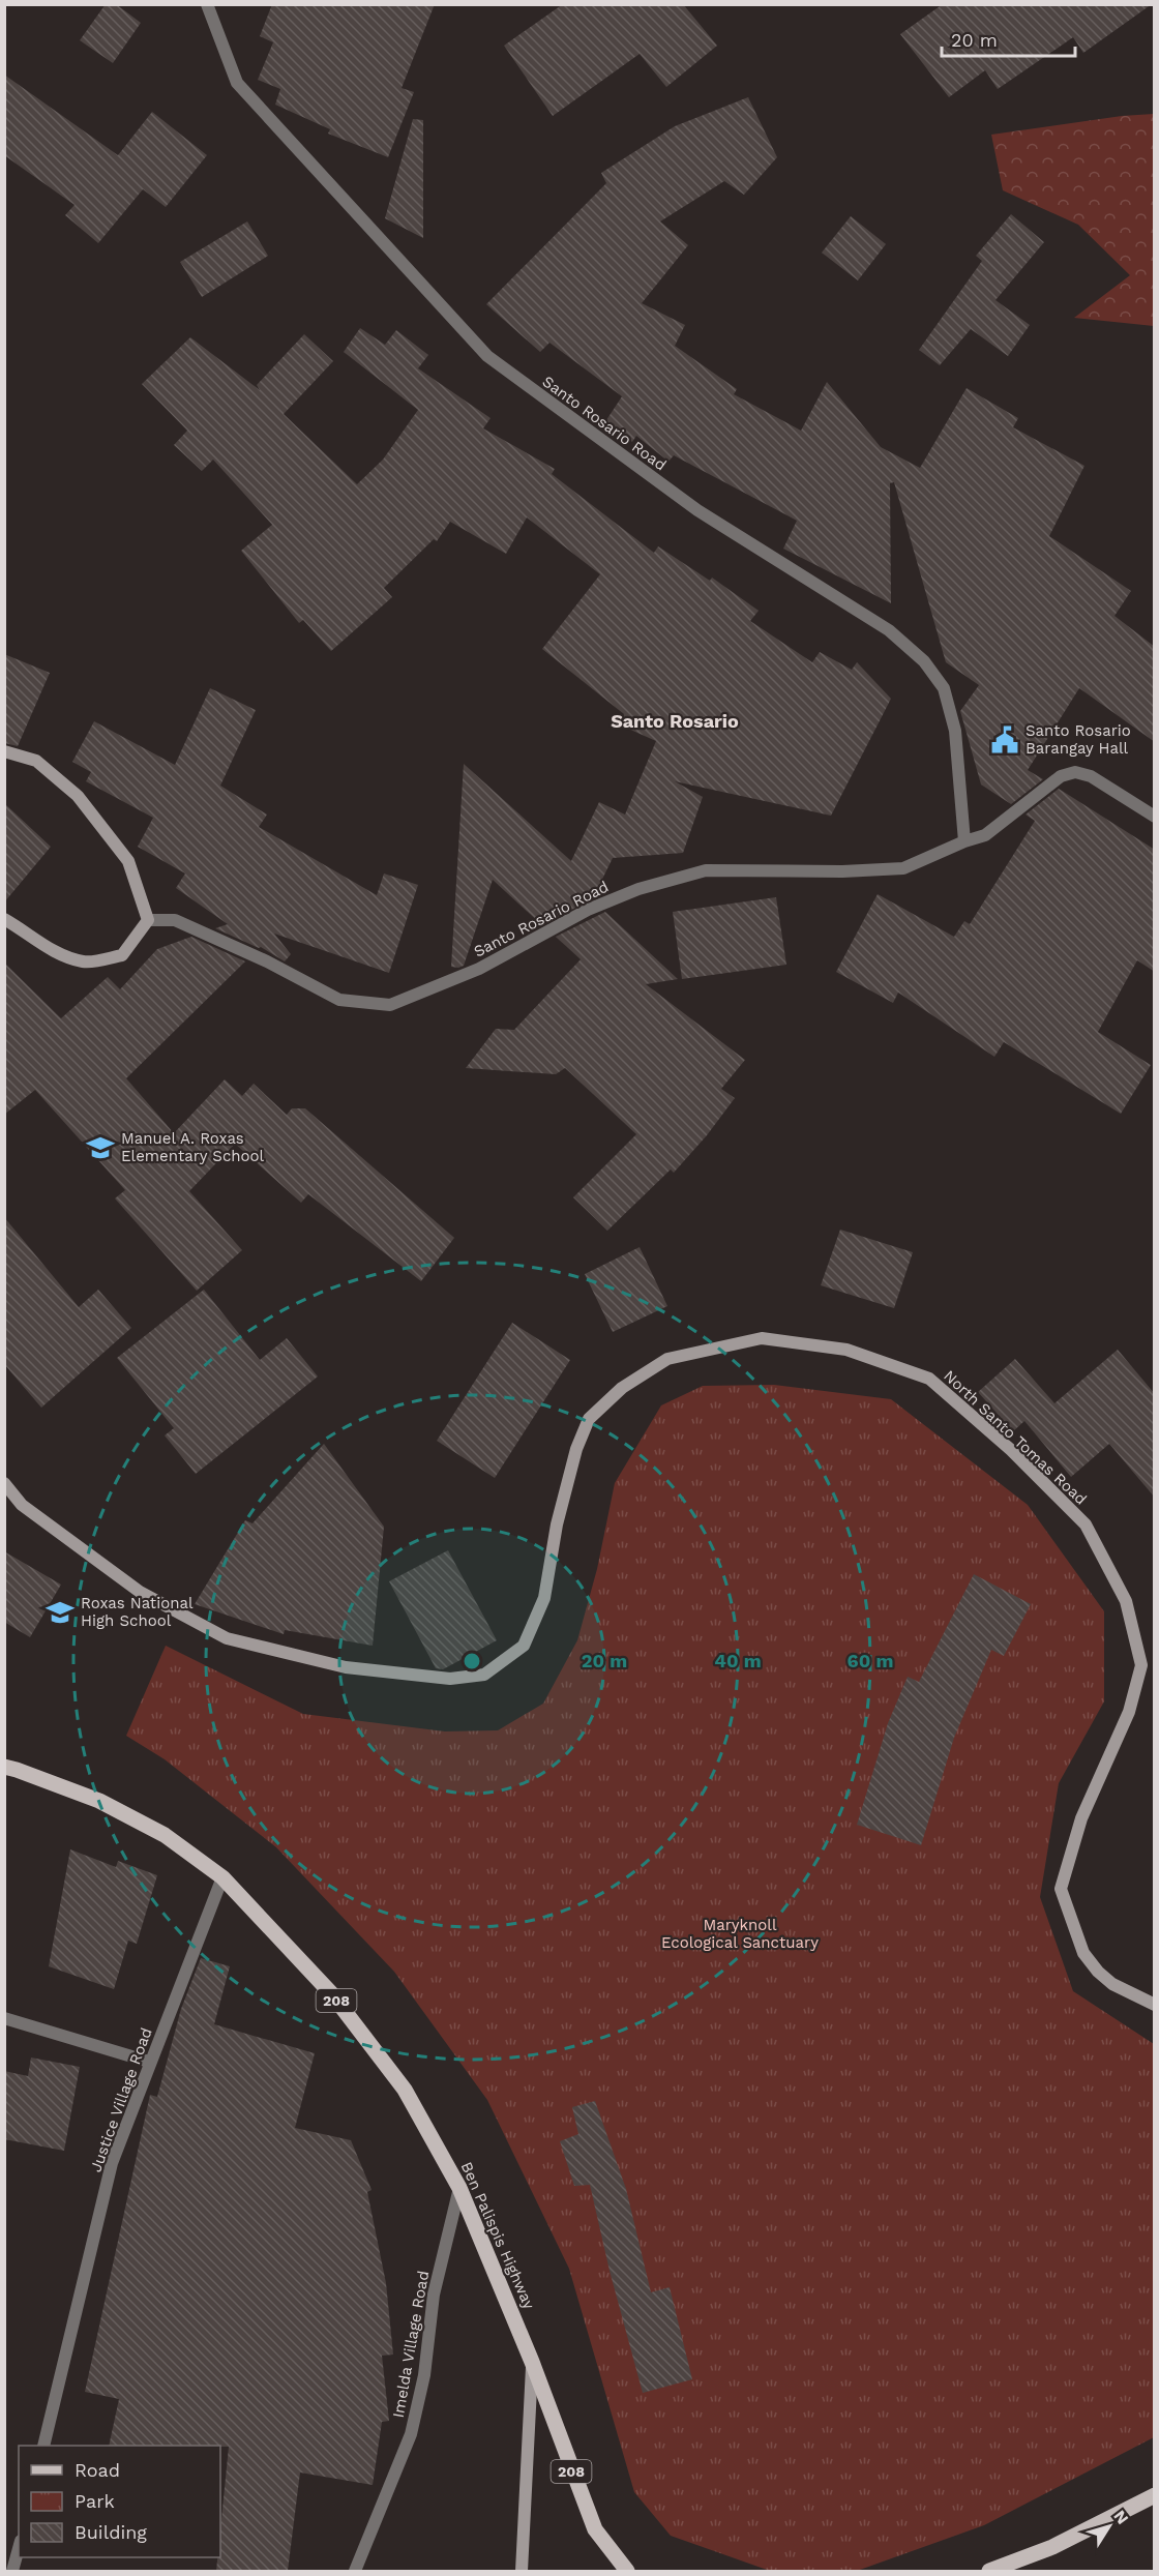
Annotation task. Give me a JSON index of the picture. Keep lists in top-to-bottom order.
{
  "streets": {
    "main road": ["208", "Ben Palispis Highway"],
    "street": [
      "Santo Rosario Road",
      "North Santo Tomas Road",
      "Justice Village Road",
      "Imelda Village Road"
    ]
  },
  "crossings": [
    ["Justice Village Road", "Ben Palispis Highway"],
    ["Ben Palispis Highway", "Imelda Village Road"]
  ],
  "districts": ["Santo Rosario"],
  "parks": ["Maryknoll Ecological Sanctuary"],
  "places": {
    "public building": ["Santo Rosario Barangay Hall"],
    "school or university": ["Manuel A. Roxas Elementary School", "Roxas National High School"]
  },
  "legend": ["Road", "Park", "Building"],
  "scale_bar": "20 m",
  "north": "top right",
  "rings": ["20 m", "40 m", "60 m"]
}
